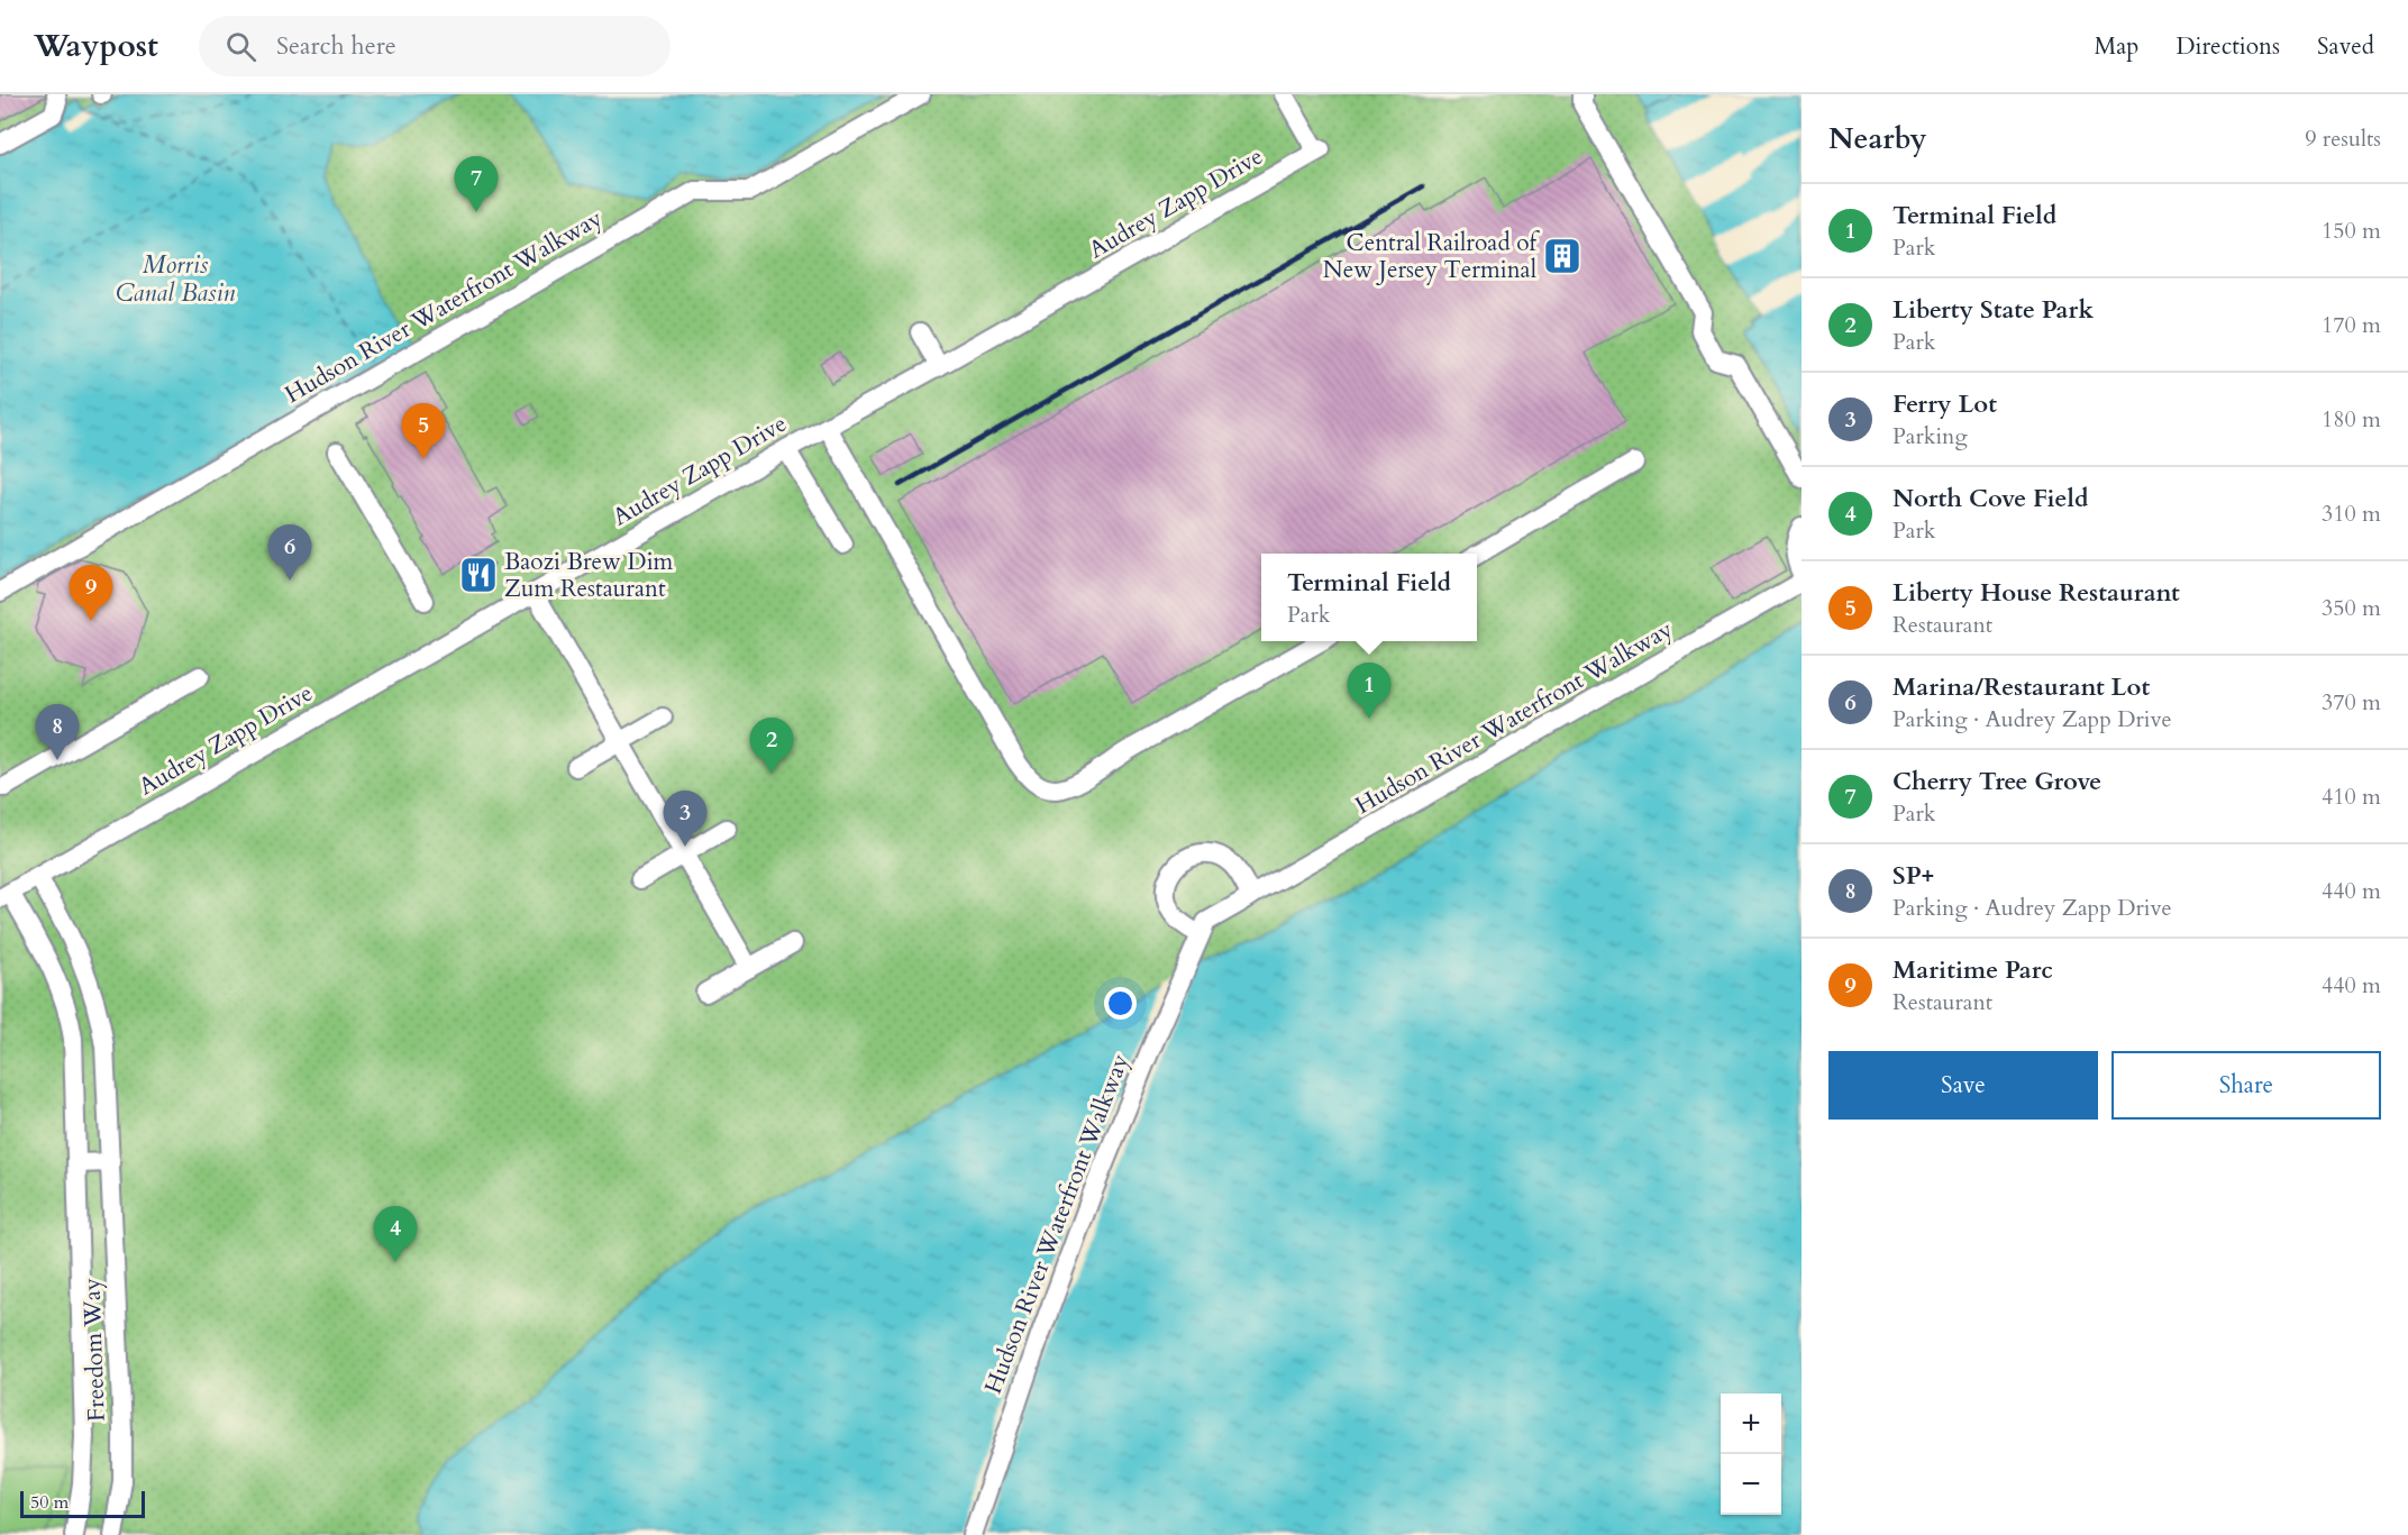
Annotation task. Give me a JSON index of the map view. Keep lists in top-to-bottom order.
{
  "streets": {
    "street": ["Audrey Zapp Drive", "Hudson River Waterfront Walkway", "Freedom Way"]
  },
  "crossings": [
    ["Audrey Zapp Drive", "Freedom Way"]
  ],
  "water": ["Morris Canal Basin"],
  "places": {
    "building": ["Central Railroad of New Jersey Terminal"],
    "restaurant": ["Baozi Brew Dim Zum Restaurant"]
  },
  "scale_bar": "50 m",
  "page": {
    "header": "Waypost",
    "search": "Search here",
    "nav": ["Map", "Directions", "Saved"],
    "heading": ["Nearby", "9 results"],
    "pins": [
      "7",
      "5",
      "6",
      "9",
      "1",
      "8",
      "2",
      "3",
      "4"
    ],
    "list": [
      {
        "mark": "1",
        "name": "Terminal Field",
        "note": "Park",
        "value": "150 m"
      },
      {
        "mark": "2",
        "name": "Liberty State Park",
        "note": "Park",
        "value": "170 m"
      },
      {
        "mark": "3",
        "name": "Ferry Lot",
        "note": "Parking",
        "value": "180 m"
      },
      {
        "mark": "4",
        "name": "North Cove Field",
        "note": "Park",
        "value": "310 m"
      },
      {
        "mark": "5",
        "name": "Liberty House Restaurant",
        "note": "Restaurant",
        "value": "350 m"
      },
      {
        "mark": "6",
        "name": "Marina/Restaurant Lot",
        "note": "Parking · Audrey Zapp Drive",
        "value": "370 m"
      },
      {
        "mark": "7",
        "name": "Cherry Tree Grove",
        "note": "Park",
        "value": "410 m"
      },
      {
        "mark": "8",
        "name": "SP+",
        "note": "Parking · Audrey Zapp Drive",
        "value": "440 m"
      },
      {
        "mark": "9",
        "name": "Maritime Parc",
        "note": "Restaurant",
        "value": "440 m"
      }
    ],
    "popup": ["Terminal Field", "Park"],
    "buttons": ["Save", "Share"],
    "map_buttons": ["+", "−"],
    "scale": "50 m"
  }
}
